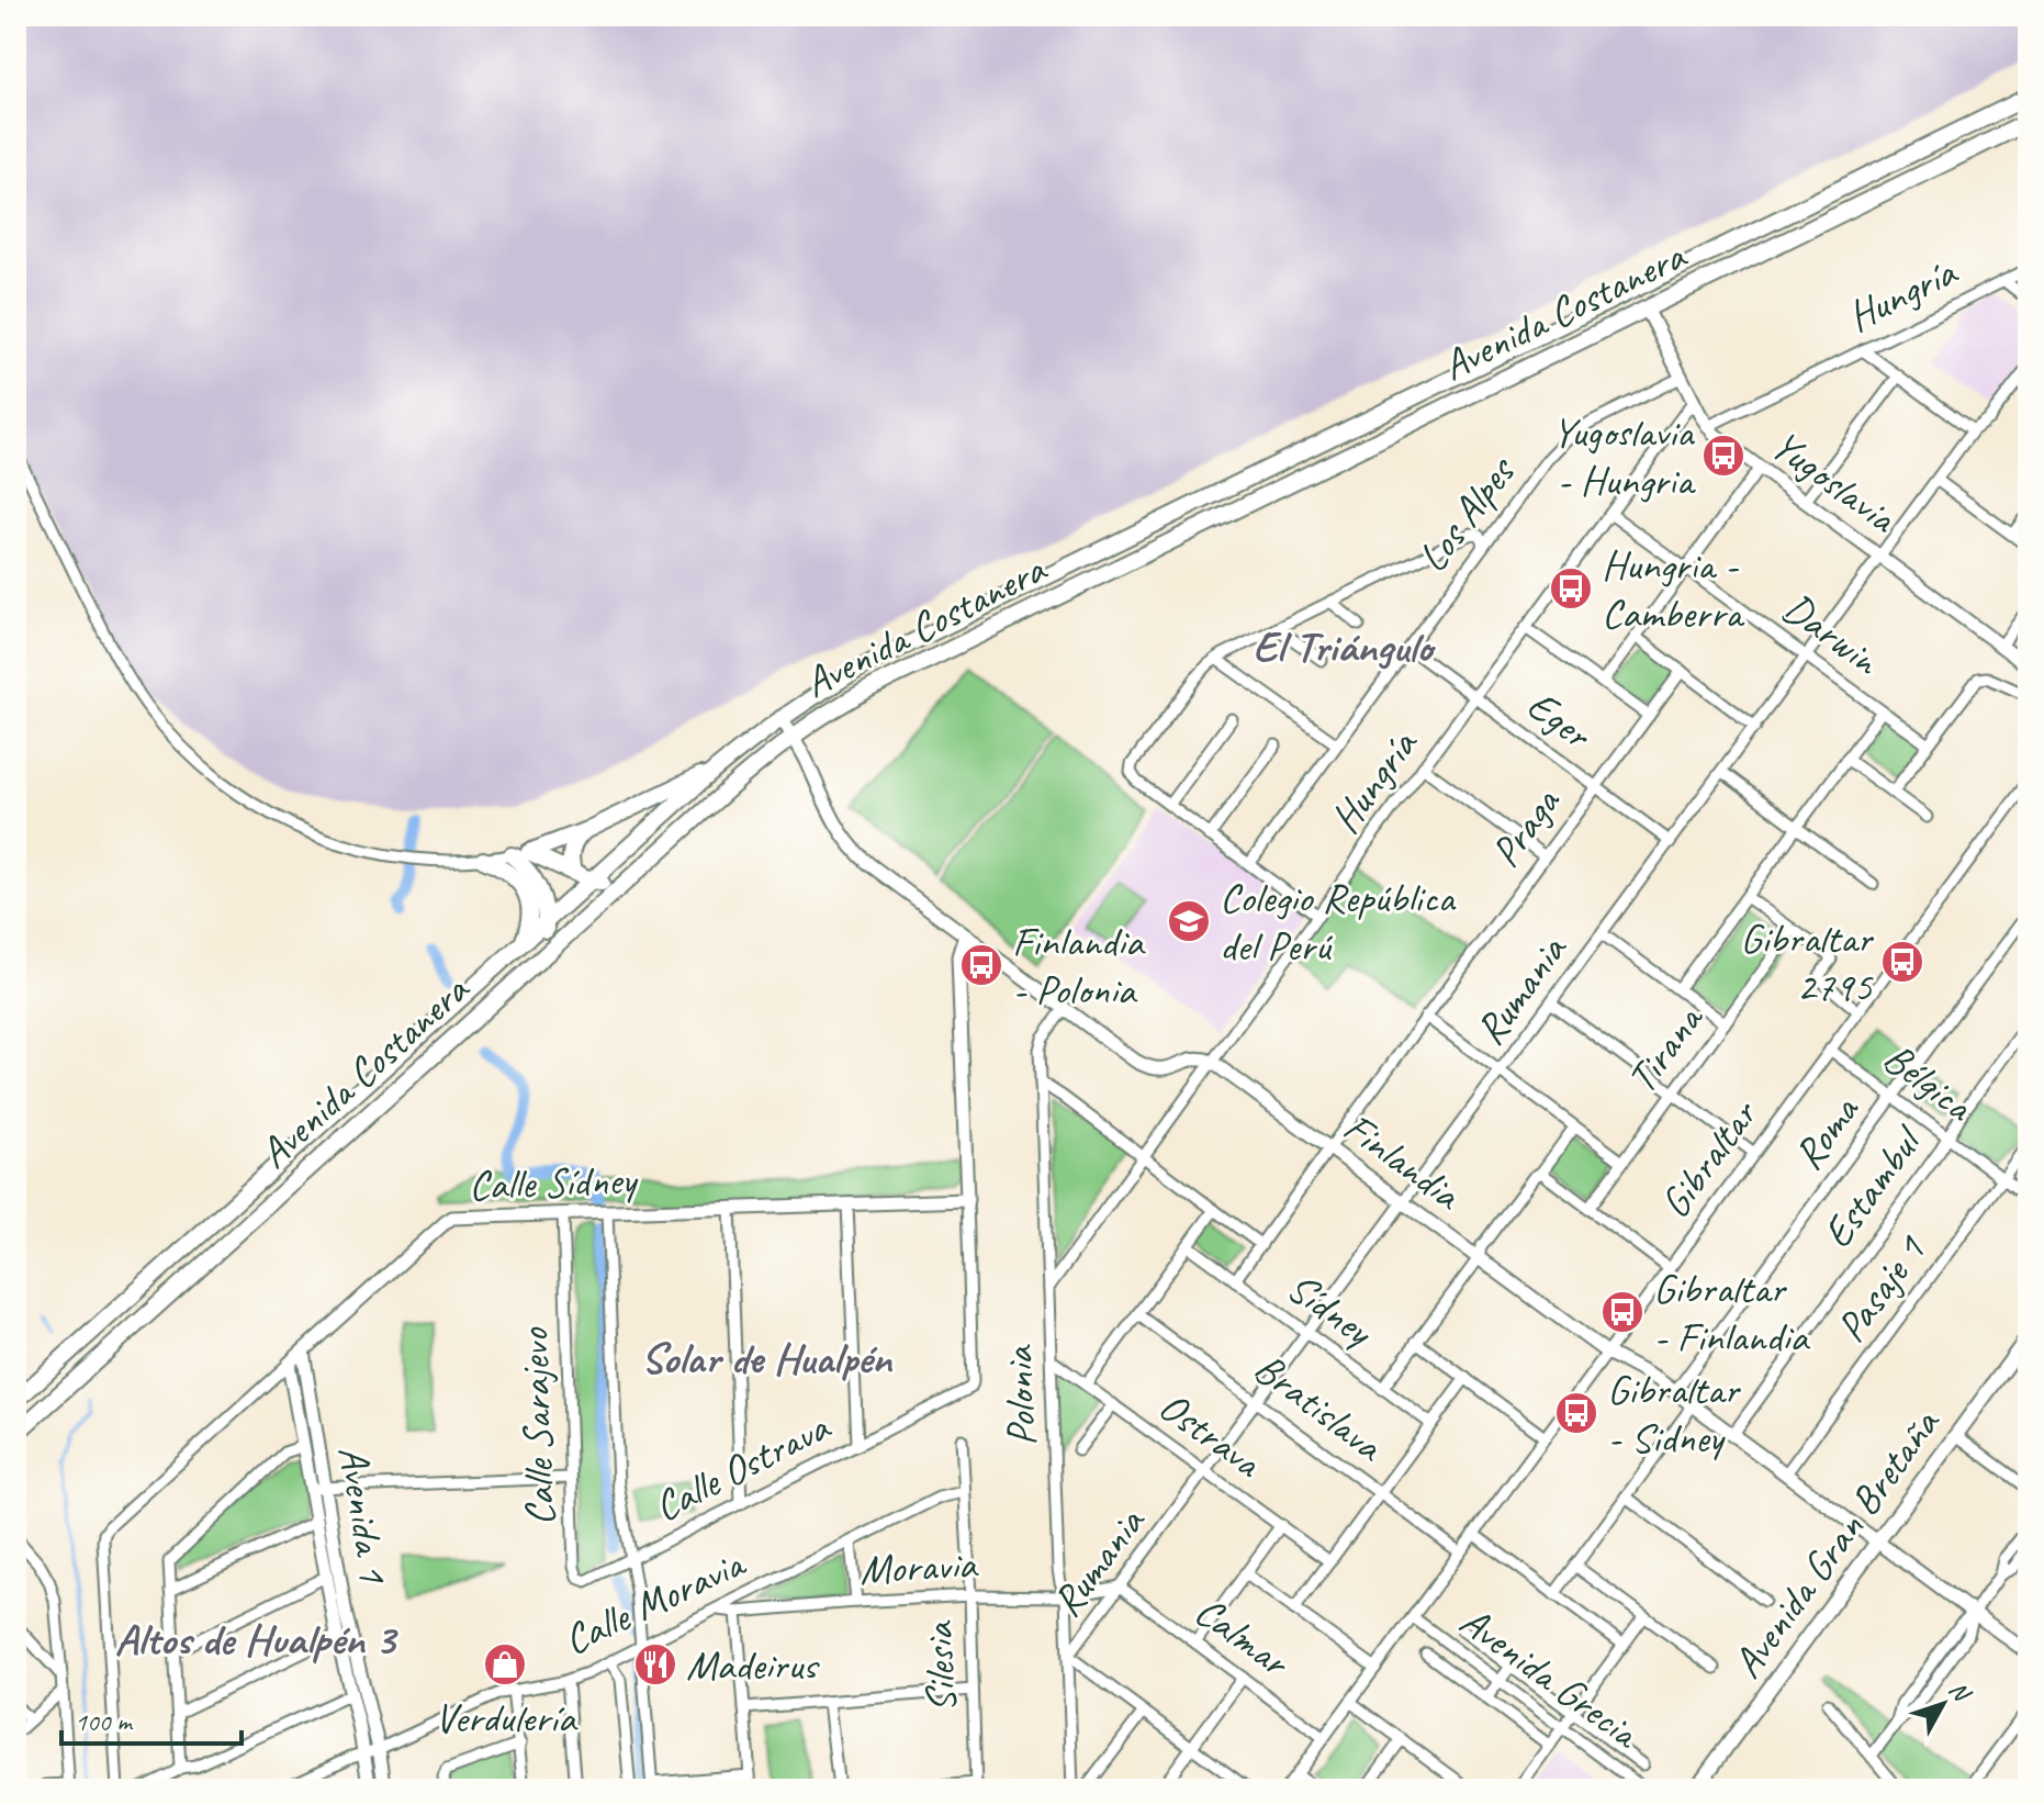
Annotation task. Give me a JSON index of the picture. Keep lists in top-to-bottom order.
{
  "streets": {
    "main road": ["Avenida Costanera", "Avenida Gran Bretaña"],
    "street": [
      "Hungría",
      "Yugoslavia",
      "Los Alpes",
      "Darwin",
      "Eger",
      "Praga",
      "Rumania",
      "Tirana",
      "Bélgica",
      "Roma",
      "Gibraltar",
      "Finlandia",
      "Calle Sídney",
      "Estambul",
      "Pasaje 1",
      "Sídney",
      "Polonia",
      "Bratislava",
      "Calle Sarajevo",
      "Ostrava",
      "Calle Ostrava",
      "Avenida 1",
      "Moravia",
      "Calle Moravia",
      "Calmar",
      "Silesia",
      "Avenida Grecia"
    ]
  },
  "crossings": [
    ["Hungría", "Yugoslavia"],
    ["Hungría", "Darwin"],
    ["Hungría", "Eger"],
    ["Hungría", "Finlandia"],
    ["Hungría", "Sídney"],
    ["Hungría", "Polonia"],
    ["Avenida Costanera", "Yugoslavia"],
    ["Yugoslavia", "Los Alpes"],
    ["Yugoslavia", "Rumania"],
    ["Los Alpes", "Eger"],
    ["Darwin", "Rumania"],
    ["Darwin", "Tirana"],
    ["Eger", "Praga"],
    ["Eger", "Rumania"],
    ["Praga", "Finlandia"],
    ["Praga", "Sídney"],
    ["Rumania", "Finlandia"],
    ["Rumania", "Sídney"],
    ["Rumania", "Polonia"],
    ["Rumania", "Bratislava"],
    ["Rumania", "Ostrava"],
    ["Rumania", "Moravia"],
    ["Rumania", "Calmar"],
    ["Bélgica", "Roma"],
    ["Bélgica", "Gibraltar"],
    ["Bélgica", "Estambul"],
    ["Bélgica", "Pasaje 1"],
    ["Roma", "Finlandia"],
    ["Gibraltar", "Finlandia"],
    ["Gibraltar", "Sídney"],
    ["Gibraltar", "Bratislava"],
    ["Gibraltar", "Calmar"],
    ["Gibraltar", "Avenida Grecia"],
    ["Finlandia", "Estambul"],
    ["Finlandia", "Pasaje 1"],
    ["Finlandia", "Avenida Gran Bretaña"],
    ["Calle Sídney", "Calle Sarajevo"],
    ["Calle Sídney", "Calle Ostrava"],
    ["Calle Sídney", "Avenida 1"],
    ["Sídney", "Polonia"],
    ["Polonia", "Ostrava"],
    ["Polonia", "Moravia"],
    ["Calle Sarajevo", "Calle Ostrava"],
    ["Calle Sarajevo", "Calle Moravia"],
    ["Avenida 1", "Calle Moravia"],
    ["Moravia", "Calle Moravia"],
    ["Moravia", "Calmar"],
    ["Moravia", "Silesia"],
    ["Calle Moravia", "Silesia"]
  ],
  "districts": ["El Triángulo", "Solar de Hualpén", "Altos de Hualpén 3"],
  "places": {
    "bus stop": [
      "Yugoslavia - Hungria",
      "Hungria - Camberra",
      "Gibraltar 2795",
      "Finlandia - Polonia",
      "Gibraltar - Finlandia",
      "Gibraltar - Sidney"
    ],
    "school or university": ["Colegio República del Perú"],
    "shop": ["Verdulería"],
    "restaurant": ["Madeirus"]
  },
  "scale_bar": "100 m",
  "north": "top right"
}
